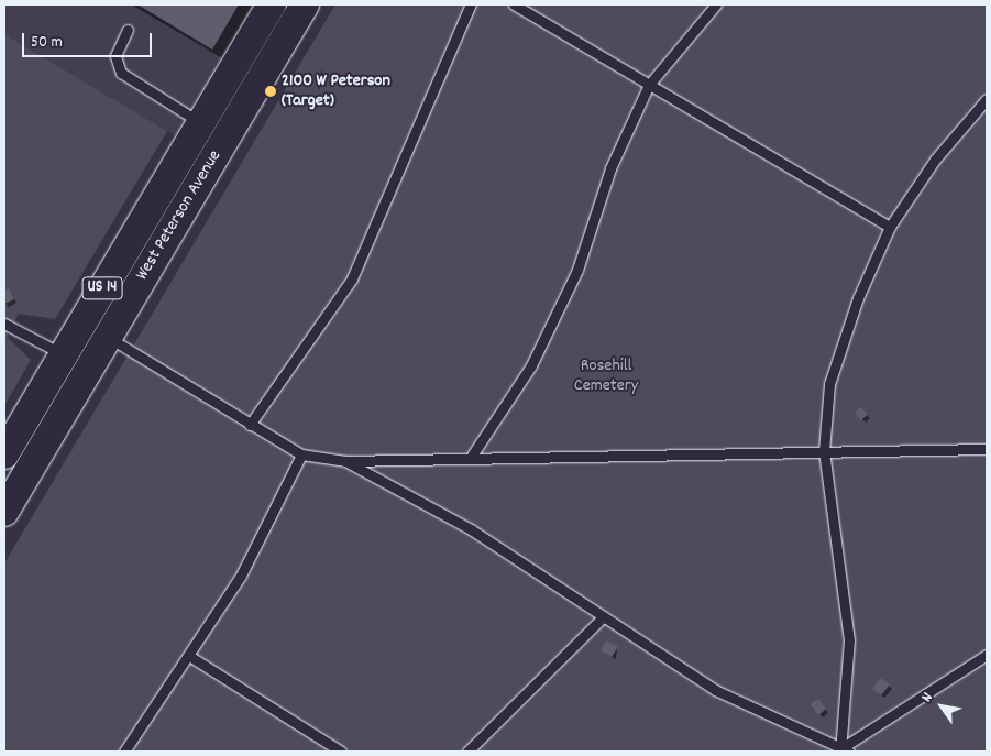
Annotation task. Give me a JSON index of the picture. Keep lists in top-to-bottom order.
{
  "streets": {
    "main road": ["West Peterson Avenue", "US 14"]
  },
  "parks": ["Rosehill Cemetery"],
  "places": ["2100 W Peterson (Target)"],
  "scale_bar": "50 m",
  "north": "top left"
}
